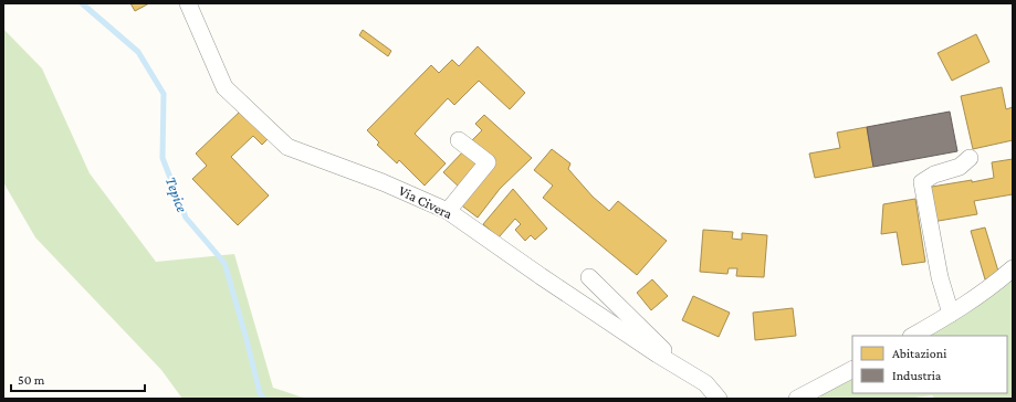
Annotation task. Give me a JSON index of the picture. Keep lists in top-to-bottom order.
{
  "streets": {
    "street": ["Via Civera"]
  },
  "water": ["Tepice"],
  "legend": ["Abitazioni", "Industria"],
  "scale_bar": "50 m"
}
